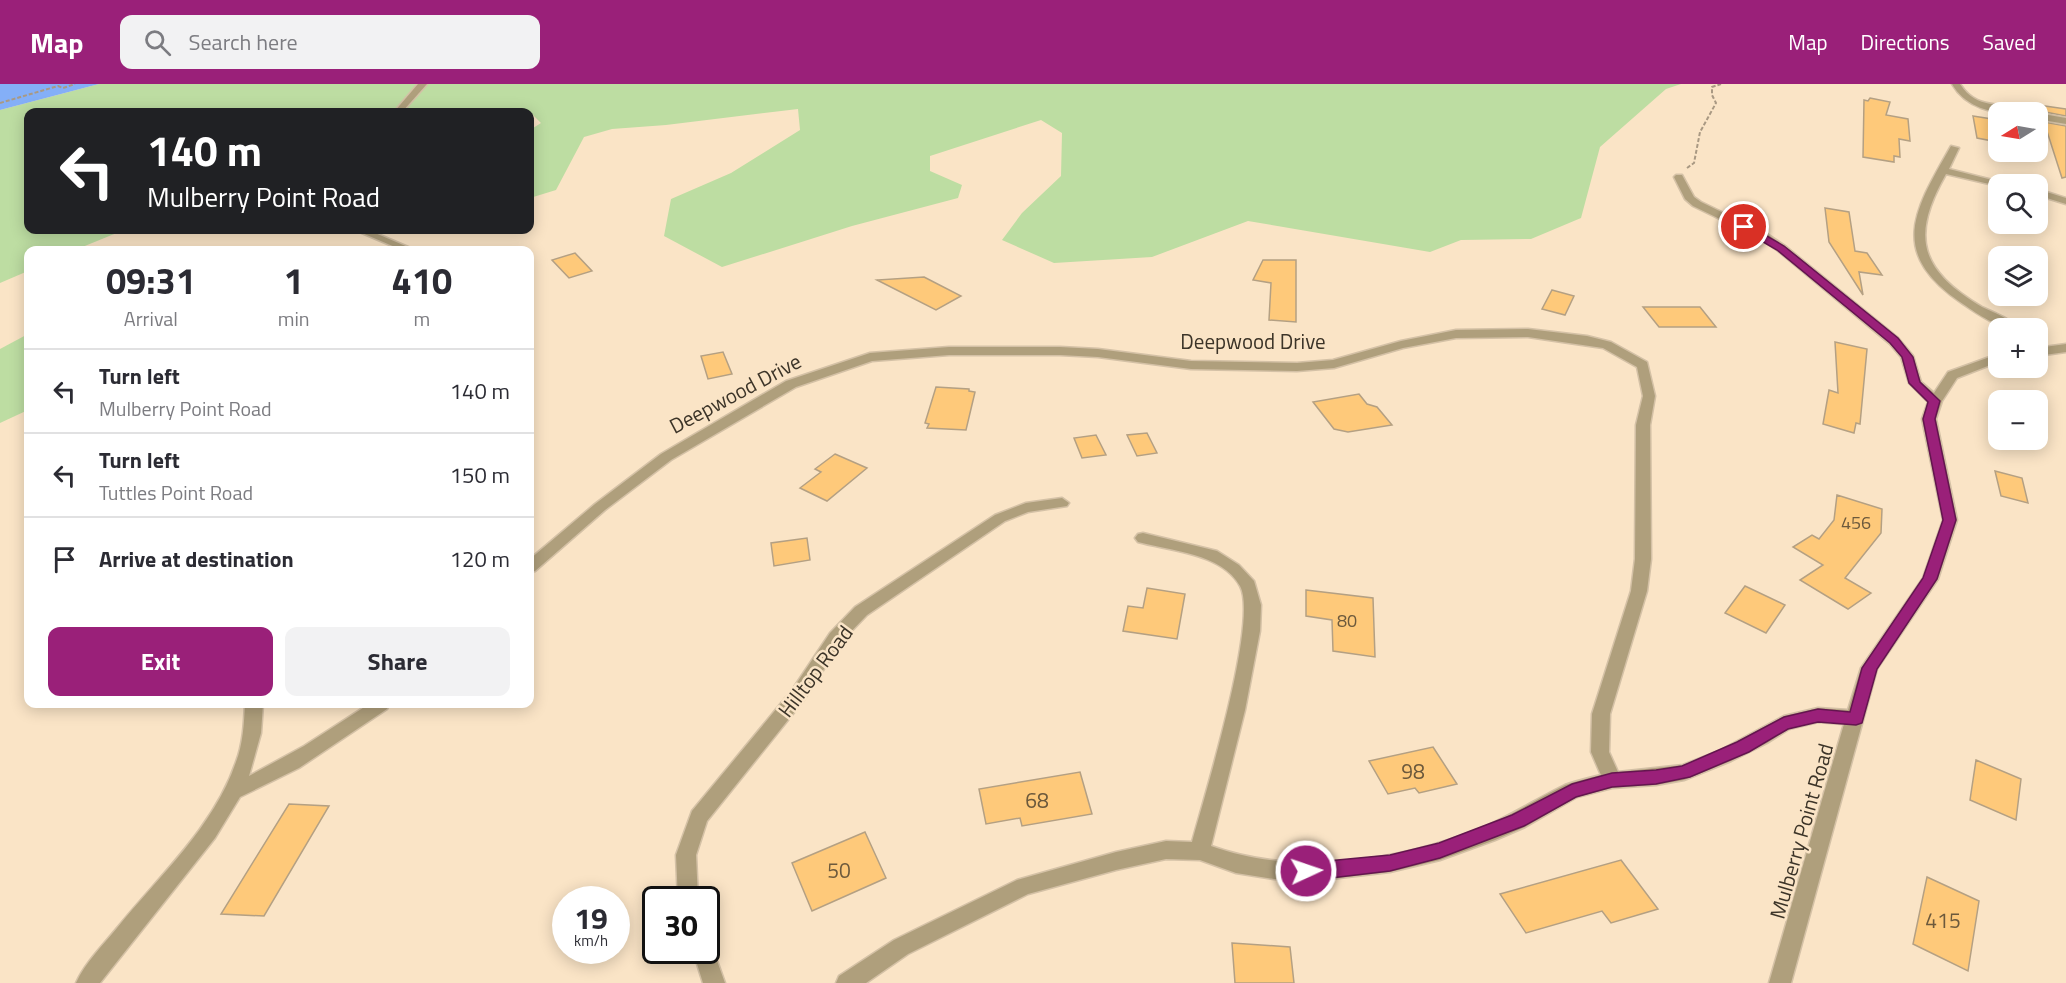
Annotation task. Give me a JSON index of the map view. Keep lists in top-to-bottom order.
{
  "streets": {
    "street": ["Deepwood Drive", "Hilltop Road", "Mulberry Point Road"]
  },
  "house_numbers": [
    "456",
    "80",
    "98",
    "68",
    "50",
    "415"
  ],
  "north": "left",
  "page": {
    "header": "Map",
    "search": "Search here",
    "nav": ["Map", "Directions", "Saved"],
    "map_buttons": ["+", "−"],
    "turn": ["140 m", "Mulberry Point Road"],
    "eta": [
      "09:31",
      "Arrival",
      "1",
      "min",
      "410",
      "m"
    ],
    "list": [
      {
        "name": "Turn left",
        "note": "Mulberry Point Road",
        "value": "140 m"
      },
      {
        "name": "Turn left",
        "note": "Tuttles Point Road",
        "value": "150 m"
      },
      {
        "name": "Arrive at destination",
        "value": "120 m"
      }
    ],
    "buttons": ["Exit", "Share"],
    "speed": "19 km/h",
    "limit": "30"
  }
}
